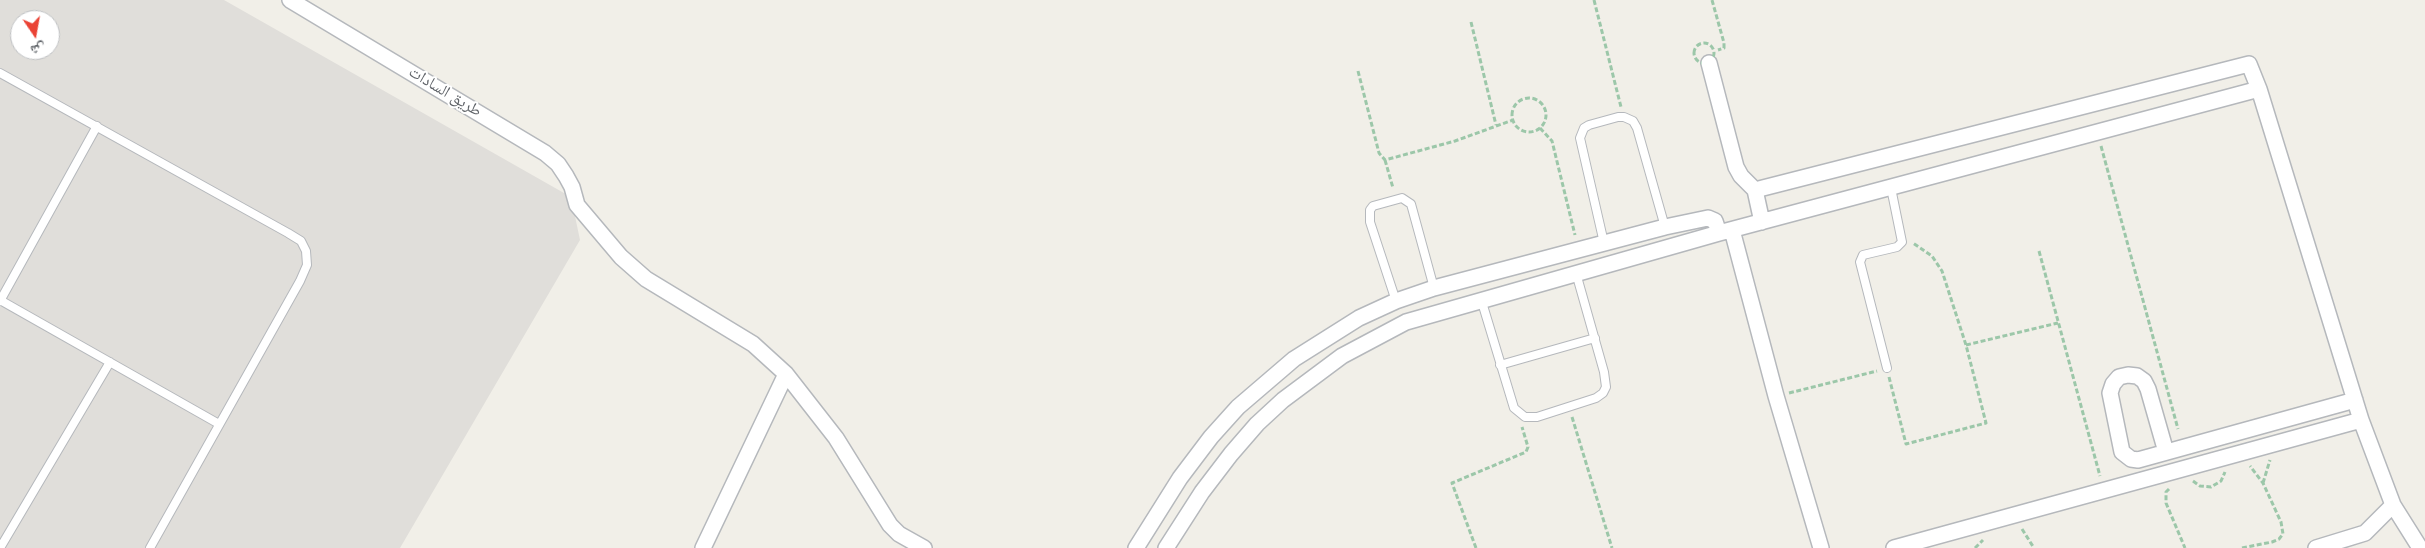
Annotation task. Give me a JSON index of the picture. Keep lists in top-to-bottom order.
{
  "streets": {
    "street": ["طريق السادات"]
  },
  "north": "bottom"
}
